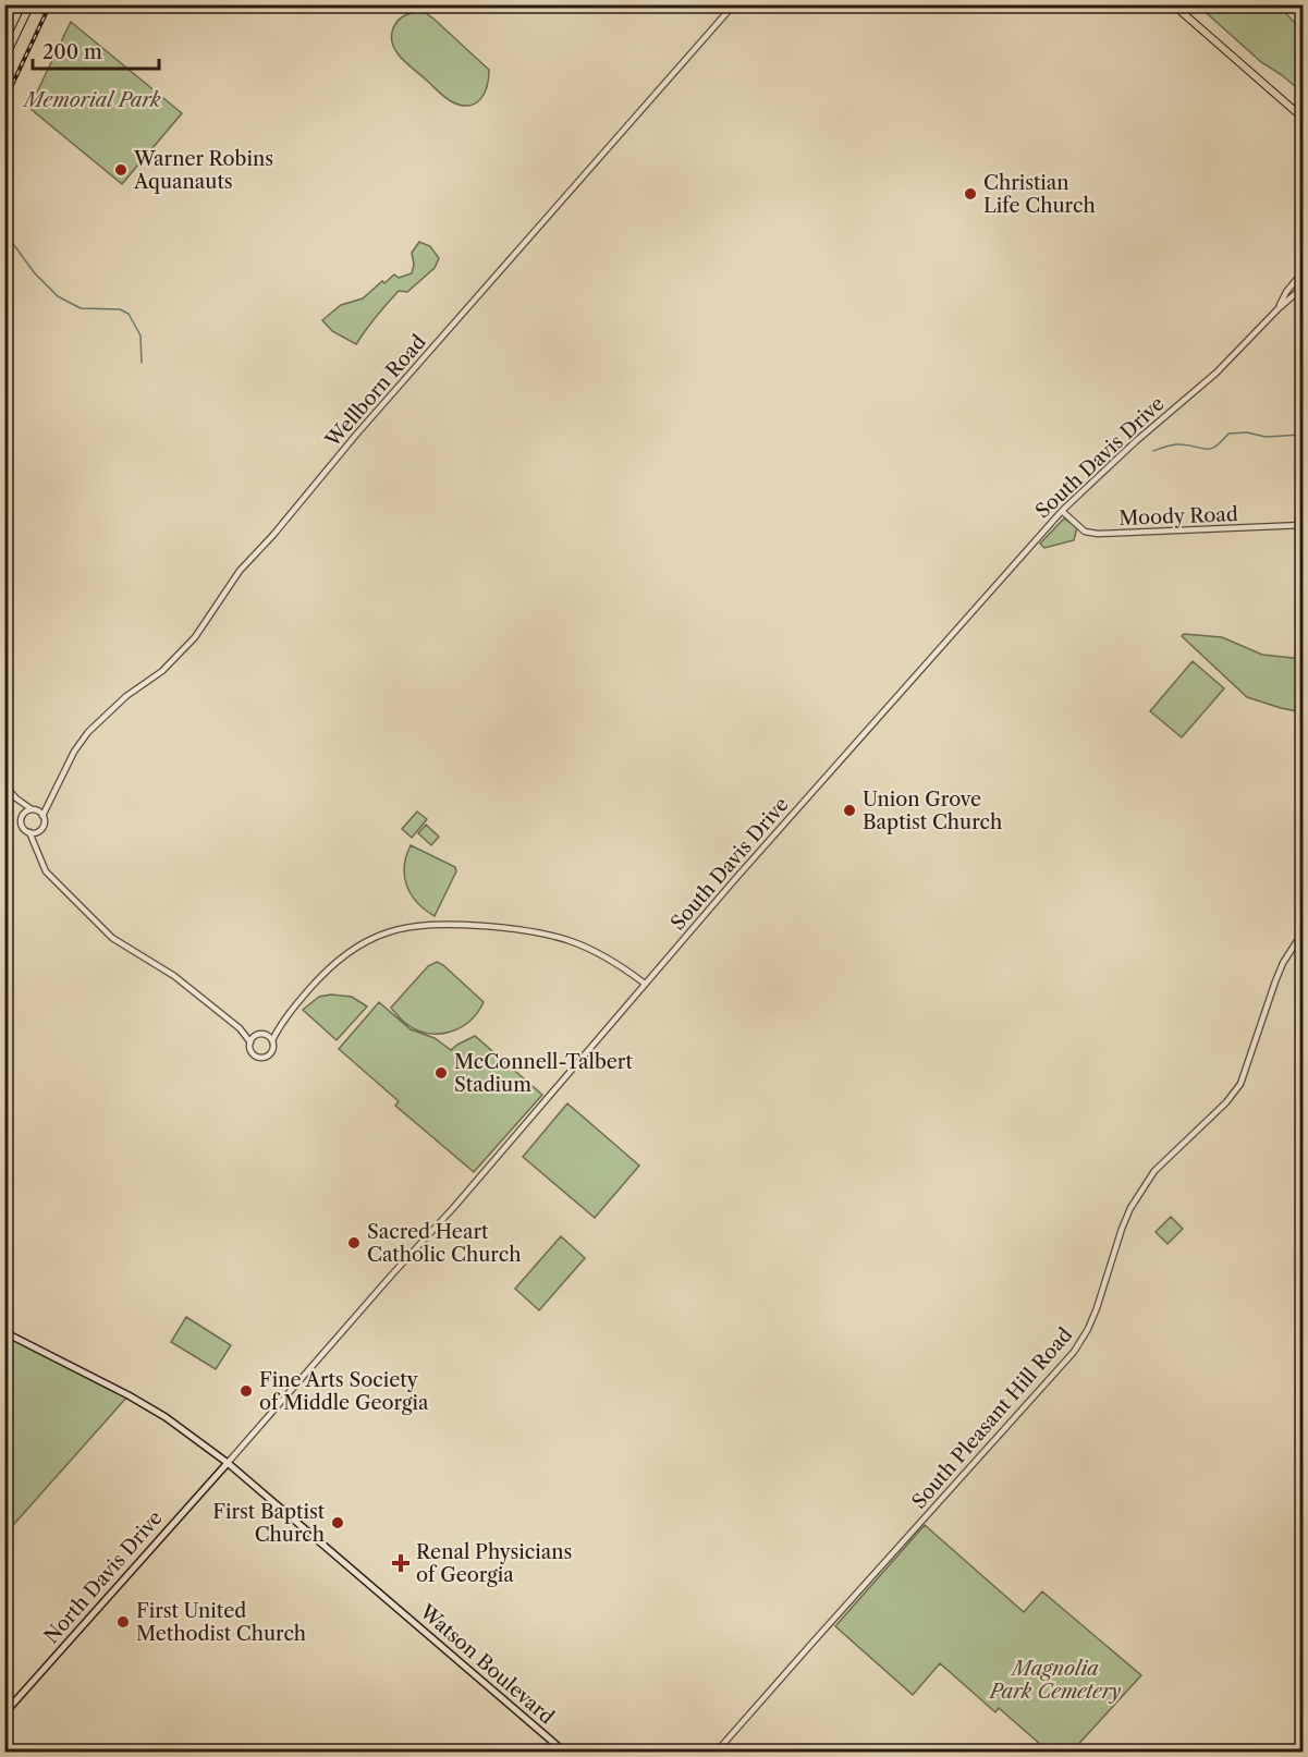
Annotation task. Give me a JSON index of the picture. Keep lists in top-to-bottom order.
{
  "streets": {
    "main road": ["North Davis Drive", "Watson Boulevard"],
    "street": [
      "Wellborn Road",
      "South Davis Drive",
      "Moody Road",
      "South Pleasant Hill Road"
    ]
  },
  "crossings": [
    ["South Davis Drive", "Moody Road"],
    ["South Davis Drive", "North Davis Drive"],
    ["South Davis Drive", "Watson Boulevard"],
    ["North Davis Drive", "Watson Boulevard"]
  ],
  "parks": ["Memorial Park", "Magnolia Park Cemetery"],
  "places": {
    "other": [
      "Warner Robins Aquanauts",
      "Christian Life Church",
      "Union Grove Baptist Church",
      "McConnell-Talbert Stadium",
      "Sacred Heart Catholic Church",
      "Fine Arts Society of Middle Georgia",
      "First Baptist Church",
      "First United Methodist Church"
    ],
    "health": ["Renal Physicians of Georgia"]
  },
  "scale_bar": "200 m"
}
